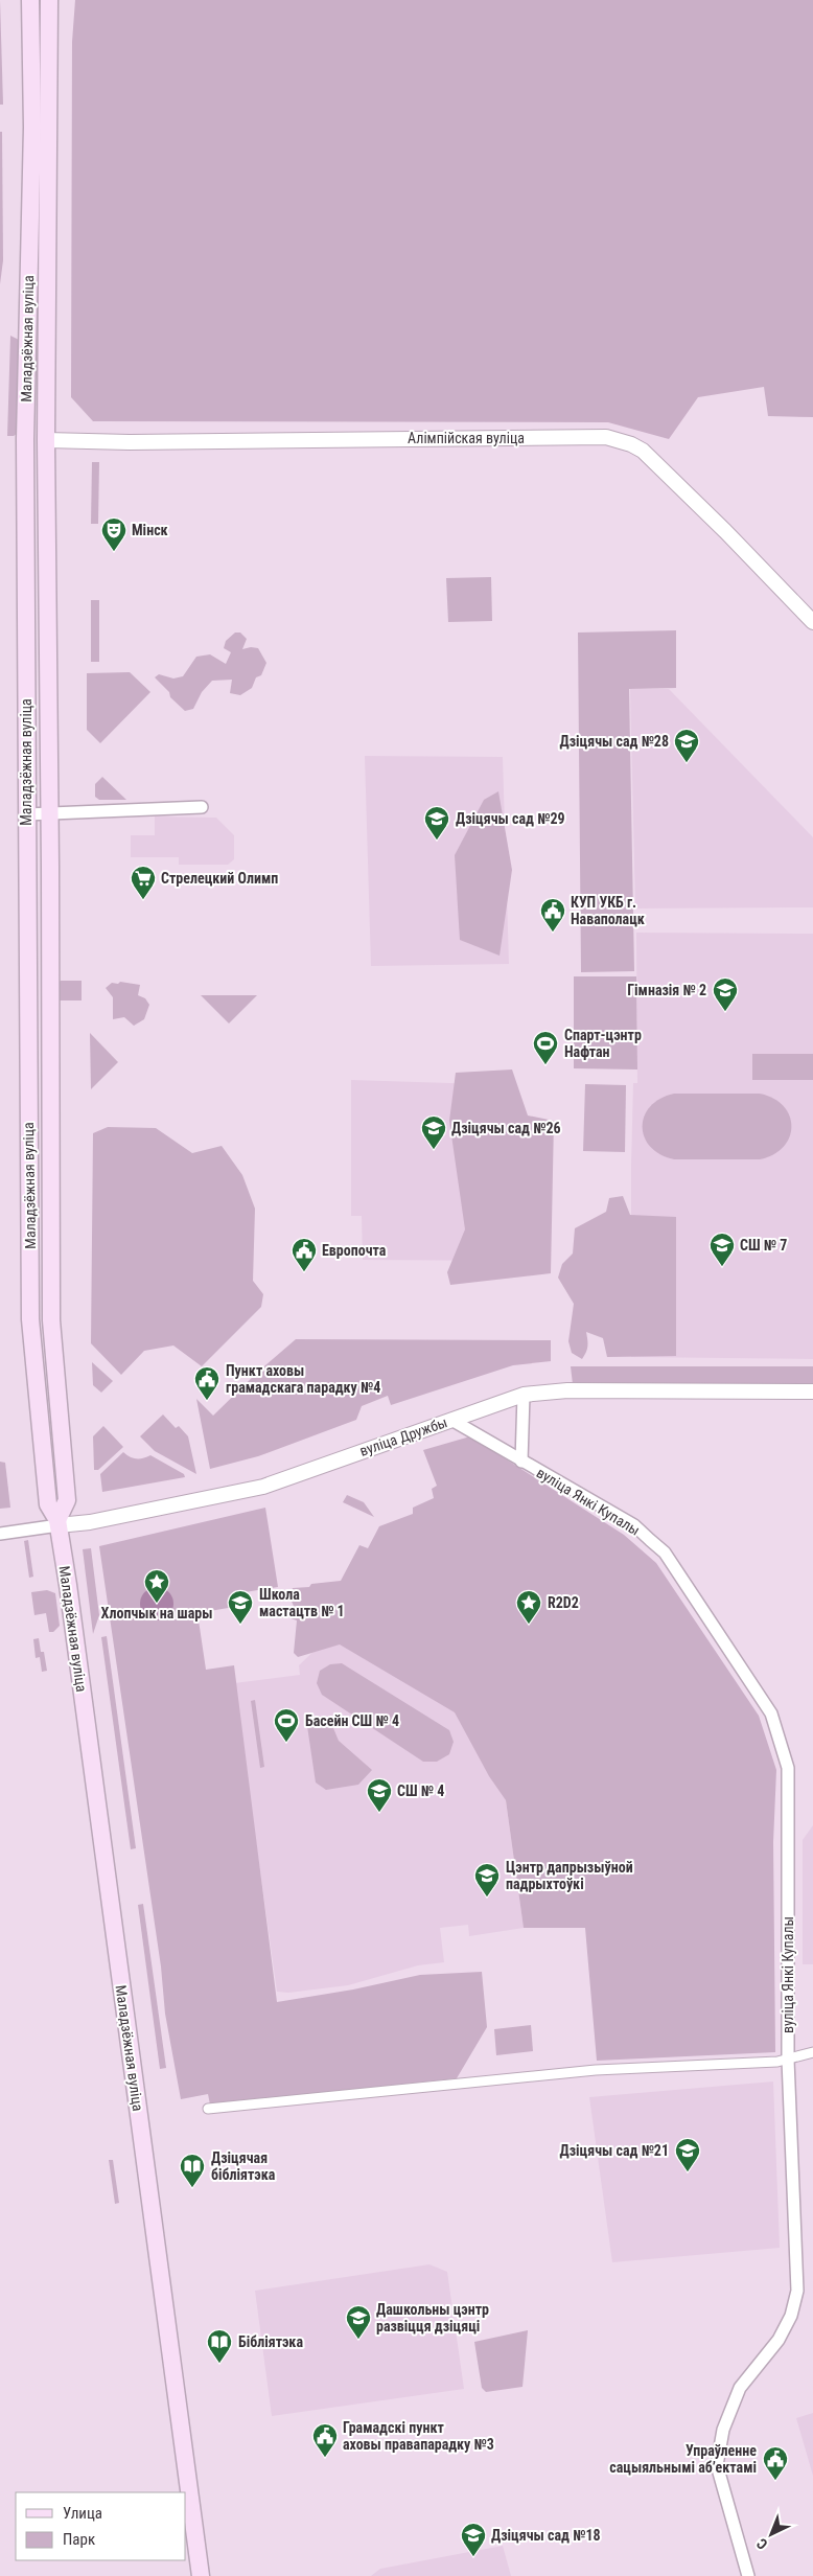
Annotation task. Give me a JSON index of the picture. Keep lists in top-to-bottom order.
{
  "streets": {
    "main road": ["Маладзёжная вуліца"],
    "street": ["Алімпійская вуліца", "вуліца Дружбы", "вуліца Янкі Купалы"]
  },
  "crossings": [
    ["Маладзёжная вуліца", "Алімпійская вуліца"],
    ["Маладзёжная вуліца", "вуліца Дружбы"],
    ["вуліца Дружбы", "вуліца Янкі Купалы"]
  ],
  "places": {
    "theatre": ["Мінск"],
    "school or university": [
      "Дзіцячы сад №28",
      "Дзіцячы сад №29",
      "Гімназія № 2",
      "Дзіцячы сад №26",
      "СШ № 7",
      "Школа мастацтв № 1",
      "СШ № 4",
      "Цэнтр дапрызыўной падрыхтоўкі",
      "Дзіцячы сад №21",
      "Дашкольны цэнтр развіцця дзіцяці",
      "Дзіцячы сад №18"
    ],
    "supermarket": ["Стрелецкий Олимп"],
    "public building": [
      "КУП УКБ г. Наваполацк",
      "Европочта",
      "Пункт аховы грамадскага парадку №4",
      "Грамадскі пункт аховы правапарадку №3",
      "Упраўленне сацыяльнымі абʼектамі"
    ],
    "sports": ["Спарт-цэнтр Нафтан", "Басейн СШ № 4"],
    "place": ["Хлопчык на шары", "R2D2"],
    "library": ["Дзіцячая бібліятэка", "Бібліятэка"]
  },
  "legend": ["Улица", "Парк"],
  "north": "bottom left"
}
